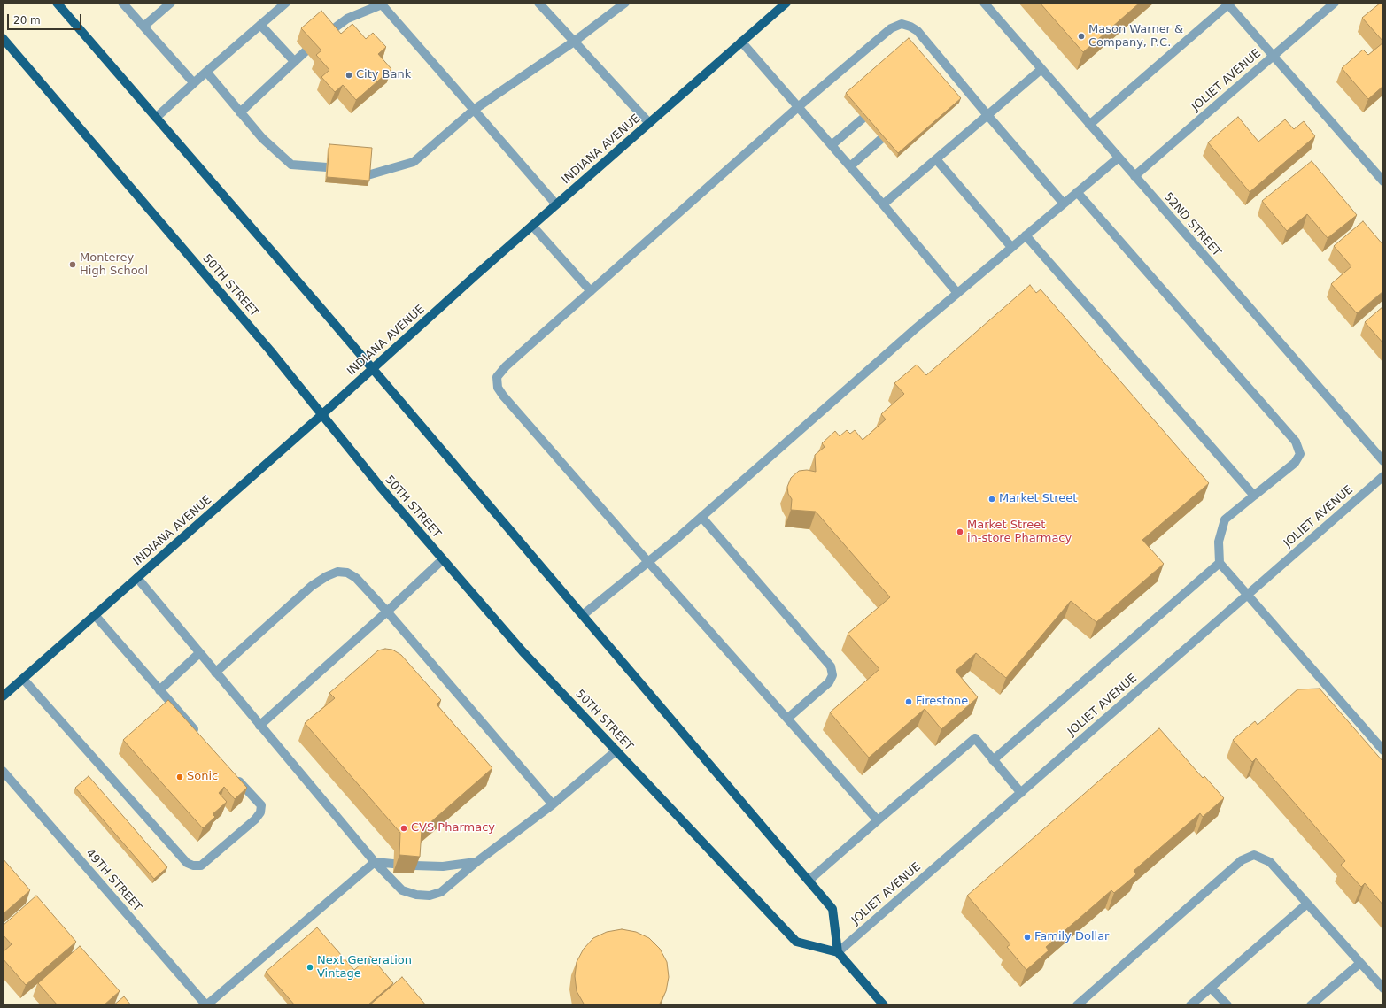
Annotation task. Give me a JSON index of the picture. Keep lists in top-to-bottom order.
{
  "streets": {
    "main road": ["INDIANA AVENUE", "50TH STREET"],
    "street": ["JOLIET AVENUE", "52ND STREET", "49TH STREET"]
  },
  "crossings": [
    ["JOLIET AVENUE", "52ND STREET"],
    ["JOLIET AVENUE", "50TH STREET"],
    ["INDIANA AVENUE", "50TH STREET"]
  ],
  "places": [
    "Mason Warner & Company, P.C.",
    "City Bank",
    "Monterey High School",
    "Market Street",
    "Market Street in-store Pharmacy",
    "Firestone",
    "Sonic",
    "CVS Pharmacy",
    "Family Dollar",
    "Next Generation Vintage"
  ],
  "scale_bar": "20 m"
}
